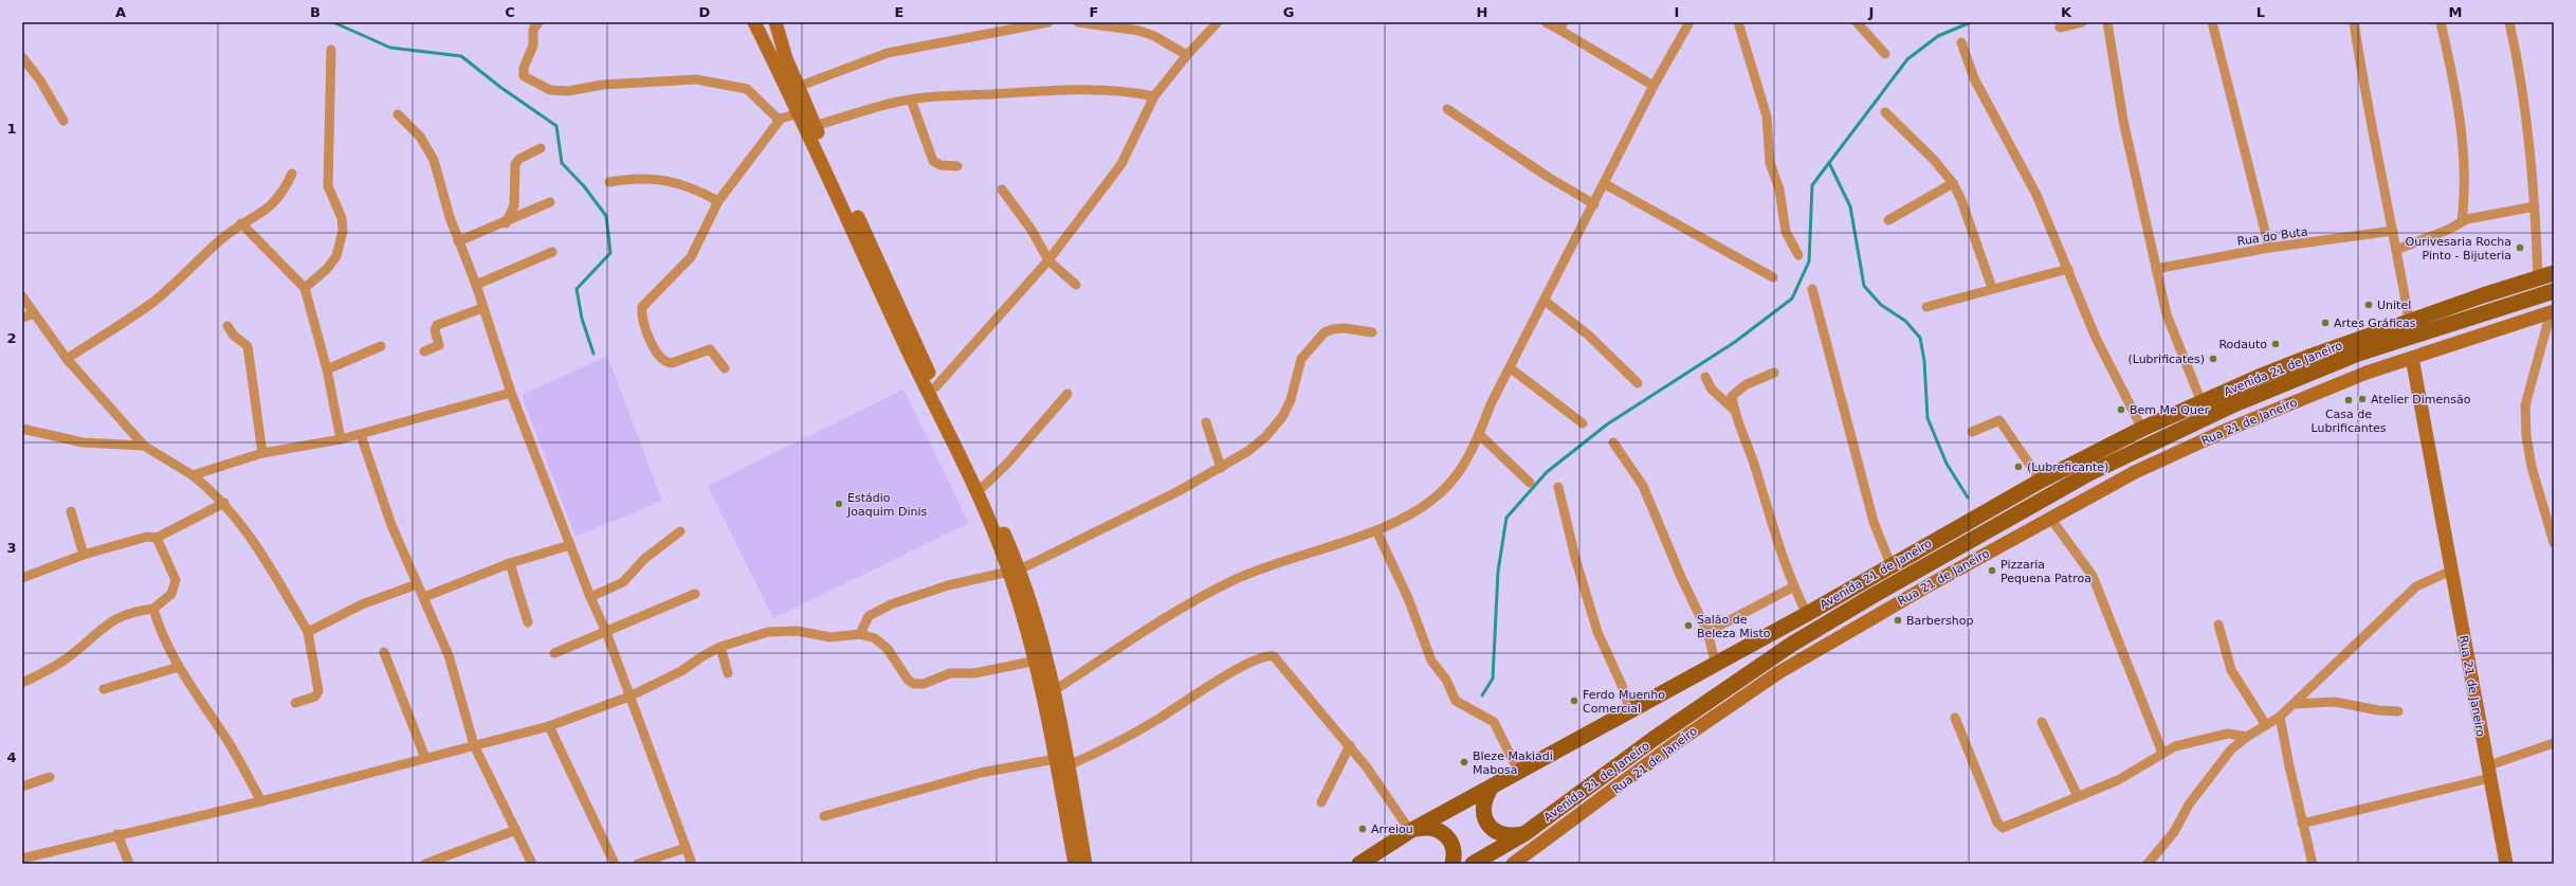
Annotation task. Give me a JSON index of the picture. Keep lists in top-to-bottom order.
{
  "streets": {
    "main road": ["Avenida 21 de Janeiro"],
    "street": ["Rua do Buta", "Rua 21 de Janeiro"]
  },
  "places": [
    "Ourivesaria Rocha Pinto - Bijuteria",
    "Unitel",
    "Artes Gráficas",
    "Rodauto",
    "(Lubrificates)",
    "Atelier Dimensão",
    "Casa de Lubrificantes",
    "Bem Me Quer",
    "(Lubreficante)",
    "Estádio Joaquim Dinis",
    "Pizzaria Pequena Patroa",
    "Barbershop",
    "Salão de Beleza Misto",
    "Ferdo Muenho Comercial",
    "Bleze Makiadi Mabosa",
    "Arreiou"
  ],
  "grid": {
    "columns": [
      "A",
      "B",
      "C",
      "D",
      "E",
      "F",
      "G",
      "H",
      "I",
      "J",
      "K",
      "L",
      "M"
    ],
    "rows": [
      "1",
      "2",
      "3",
      "4"
    ]
  }
}
